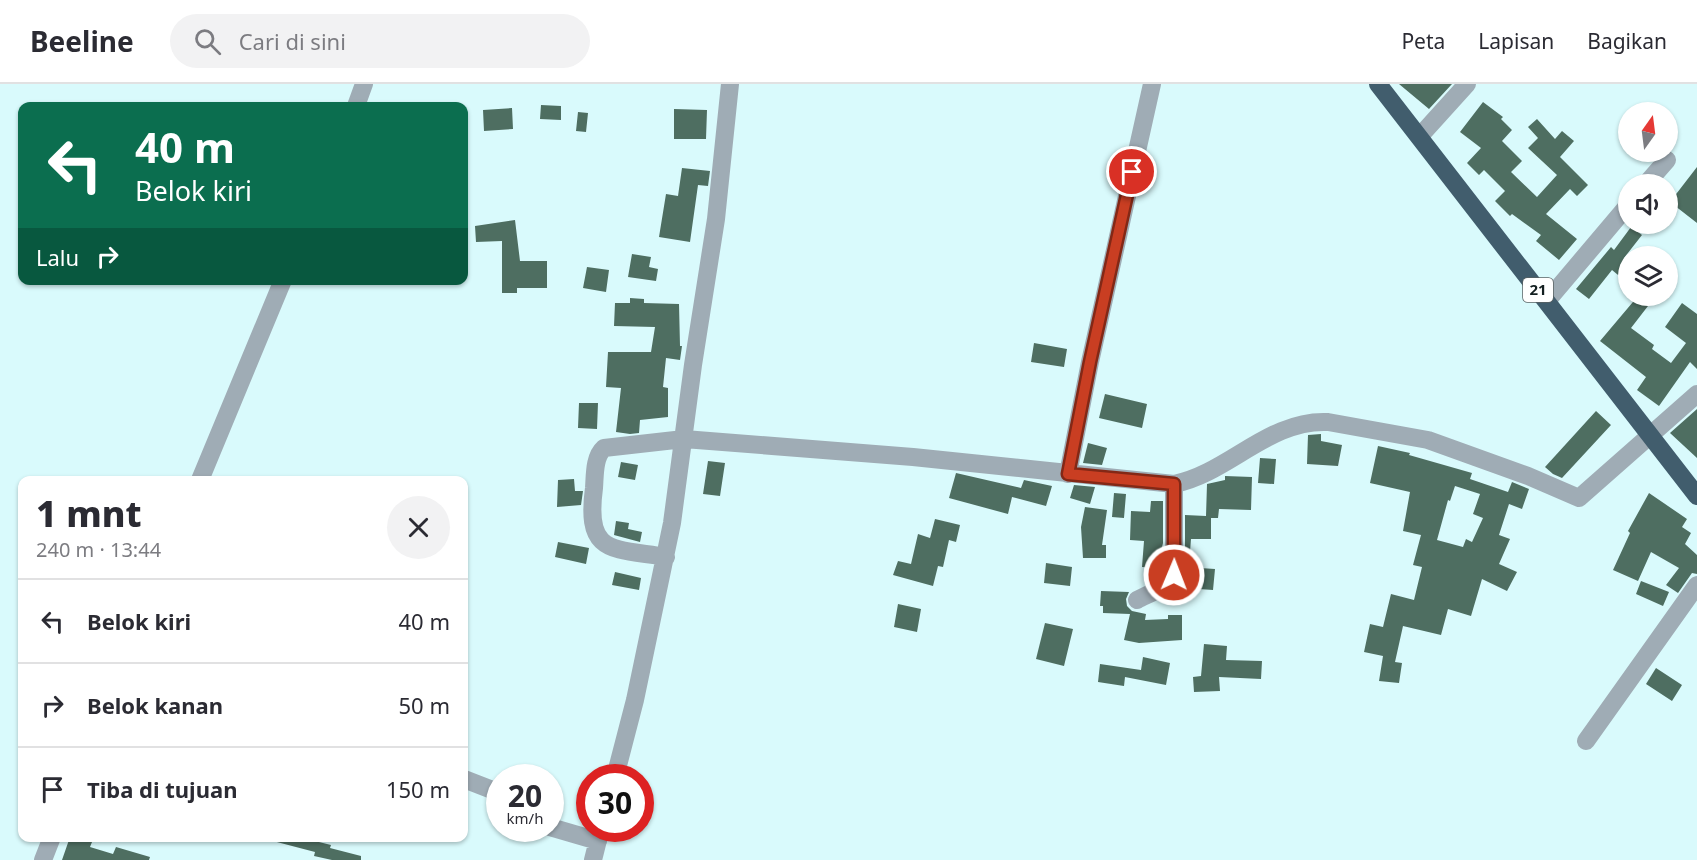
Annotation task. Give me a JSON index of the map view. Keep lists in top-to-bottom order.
{
  "streets": {
    "highway": ["21"]
  },
  "north": "top",
  "page": {
    "header": "Beeline",
    "search": "Cari di sini",
    "nav": ["Peta", "Lapisan", "Bagikan"],
    "turn": ["40 m", "Belok kiri"],
    "then": "Lalu",
    "heading": ["1 mnt", "240 m · 13:44"],
    "list": [
      {
        "name": "Belok kiri",
        "value": "40 m"
      },
      {
        "name": "Belok kanan",
        "value": "50 m"
      },
      {
        "name": "Tiba di tujuan",
        "value": "150 m"
      }
    ],
    "speed": "20 km/h",
    "limit": "30"
  }
}
